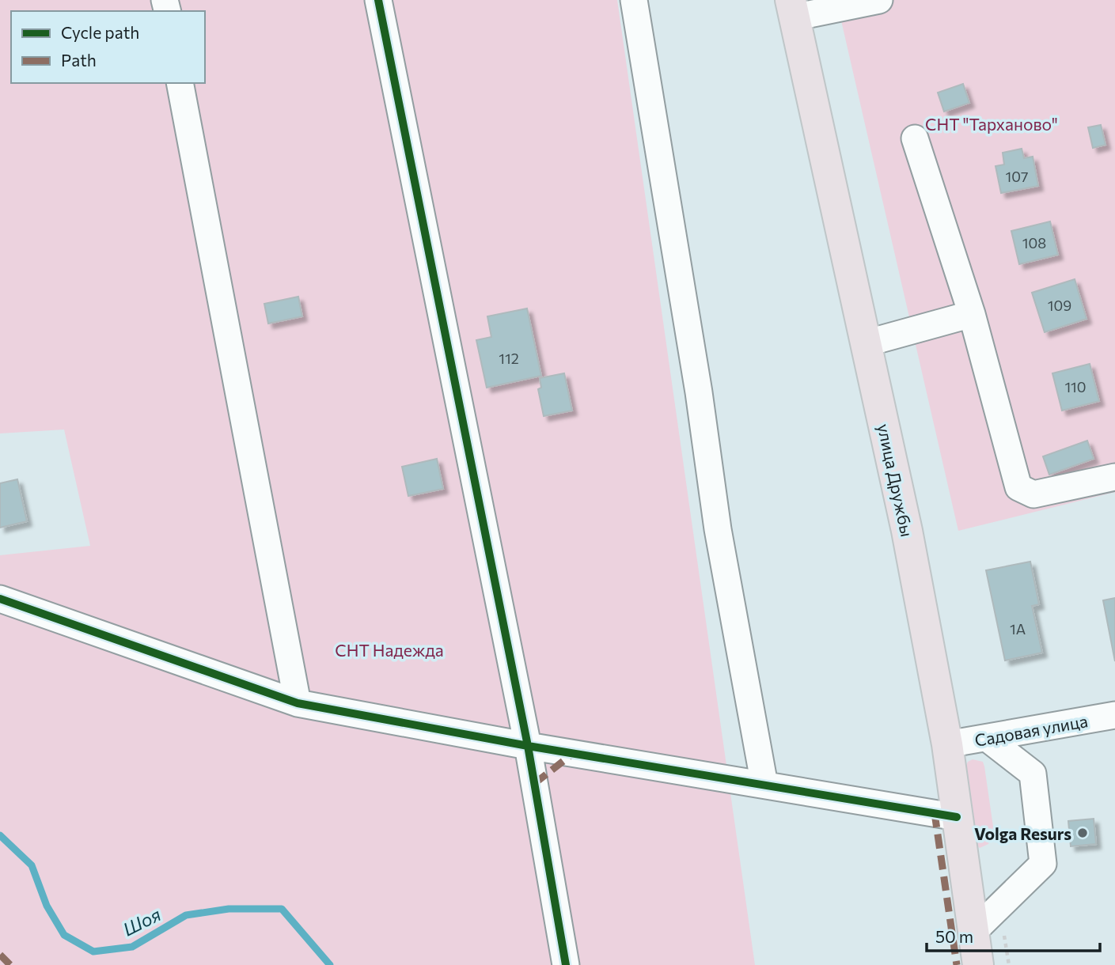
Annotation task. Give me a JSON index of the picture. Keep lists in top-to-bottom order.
{
  "streets": {
    "main road": ["улица Дружбы"],
    "street": ["Садовая улица"]
  },
  "crossings": [
    ["улица Дружбы", "Садовая улица"]
  ],
  "water": ["Шоя"],
  "parks": ["СНТ \"Тарханово\"", "СНТ Надежда"],
  "places": ["Volga Resurs"],
  "house_numbers": [
    "107",
    "108",
    "109",
    "112",
    "110",
    "1А"
  ],
  "legend": ["Cycle path", "Path"],
  "scale_bar": "50 m"
}
